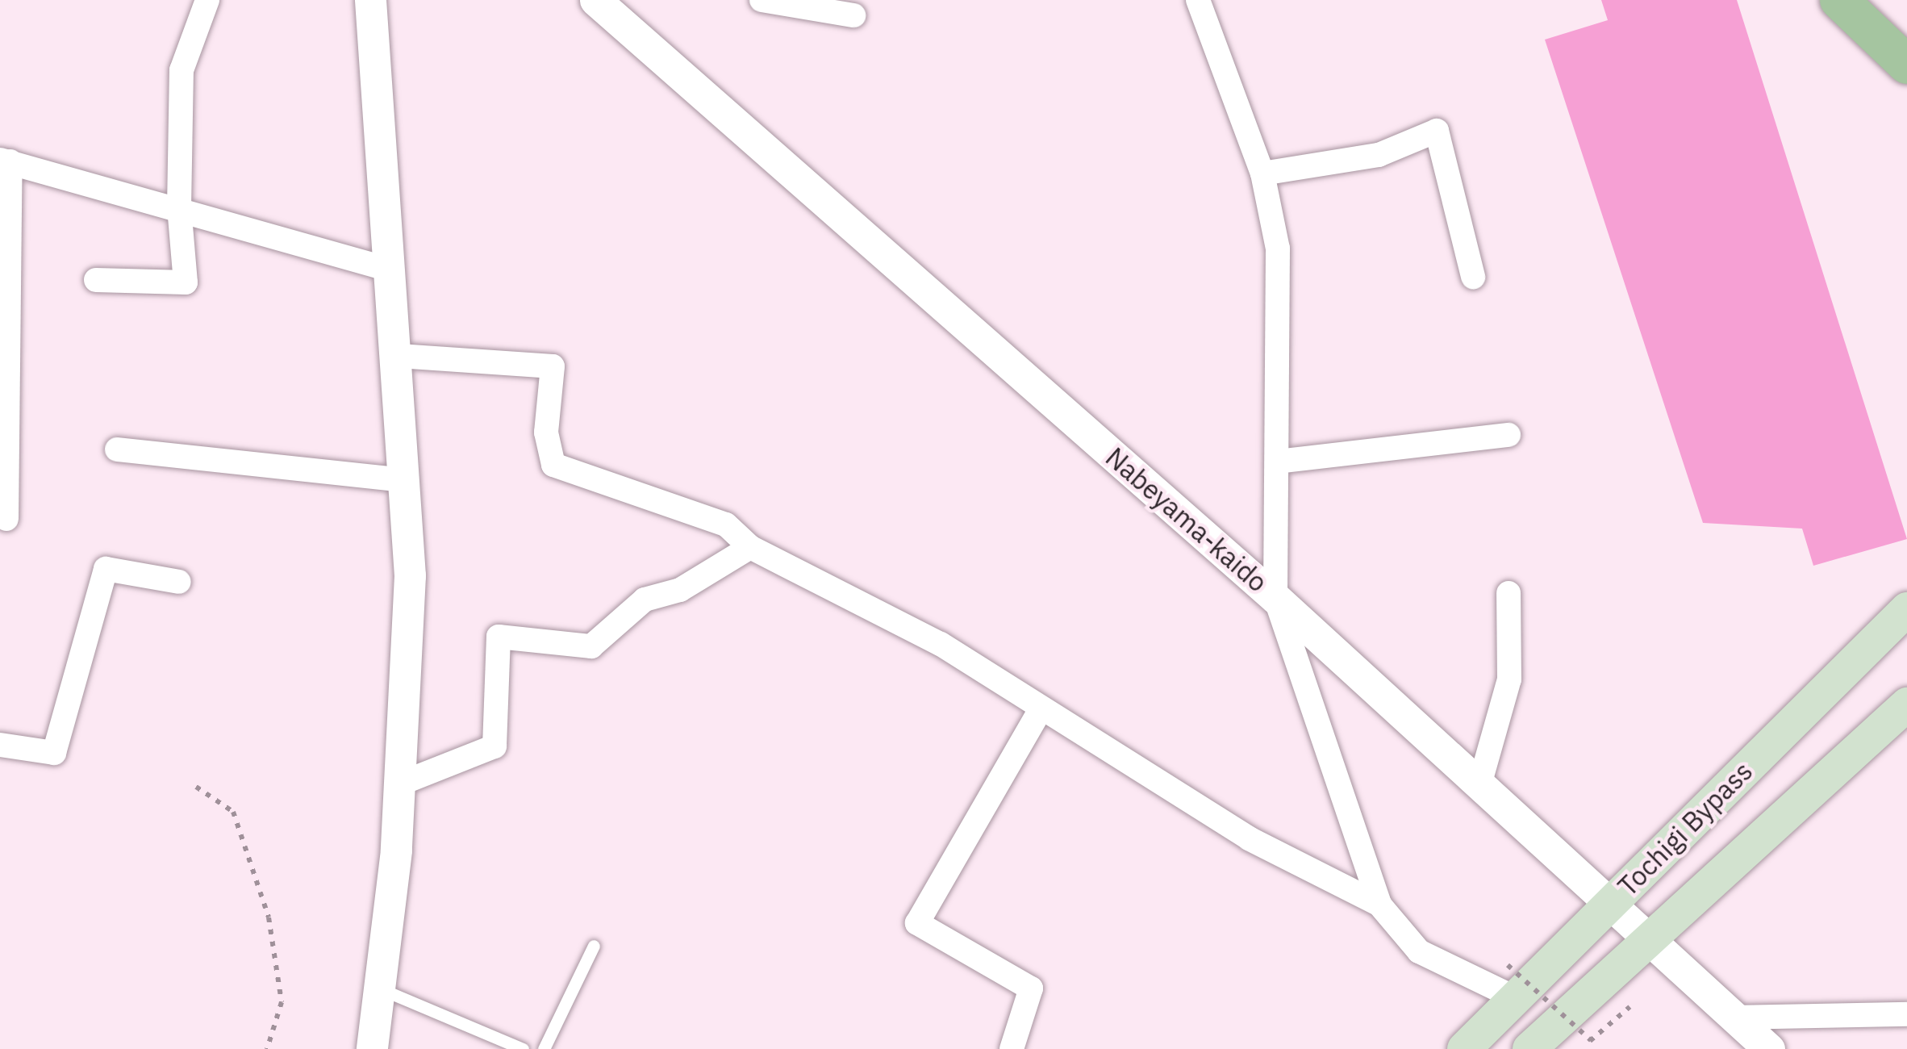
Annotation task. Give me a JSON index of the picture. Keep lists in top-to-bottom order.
{
  "streets": {
    "main road": ["Tochigi Bypass"],
    "street": ["Nabeyama-kaido"]
  },
  "crossings": [
    ["Nabeyama-kaido", "Tochigi Bypass"]
  ]
}
